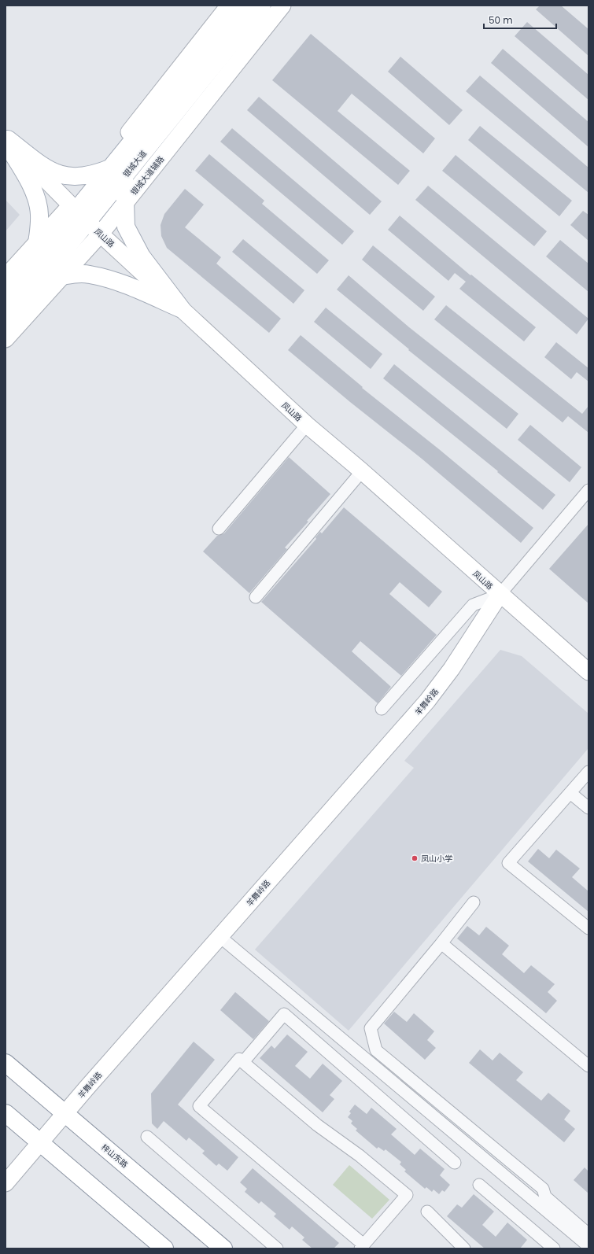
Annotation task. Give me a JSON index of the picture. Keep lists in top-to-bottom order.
{
  "streets": {
    "main road": ["银城大道", "梓山东路"],
    "street": ["银城大道辅路", "凤山路", "羊舞岭路"]
  },
  "crossings": [
    ["银城大道", "凤山路"],
    ["银城大道辅路", "凤山路"],
    ["凤山路", "羊舞岭路"],
    ["羊舞岭路", "梓山东路"]
  ],
  "places": ["凤山小学"],
  "scale_bar": "50 m"
}
